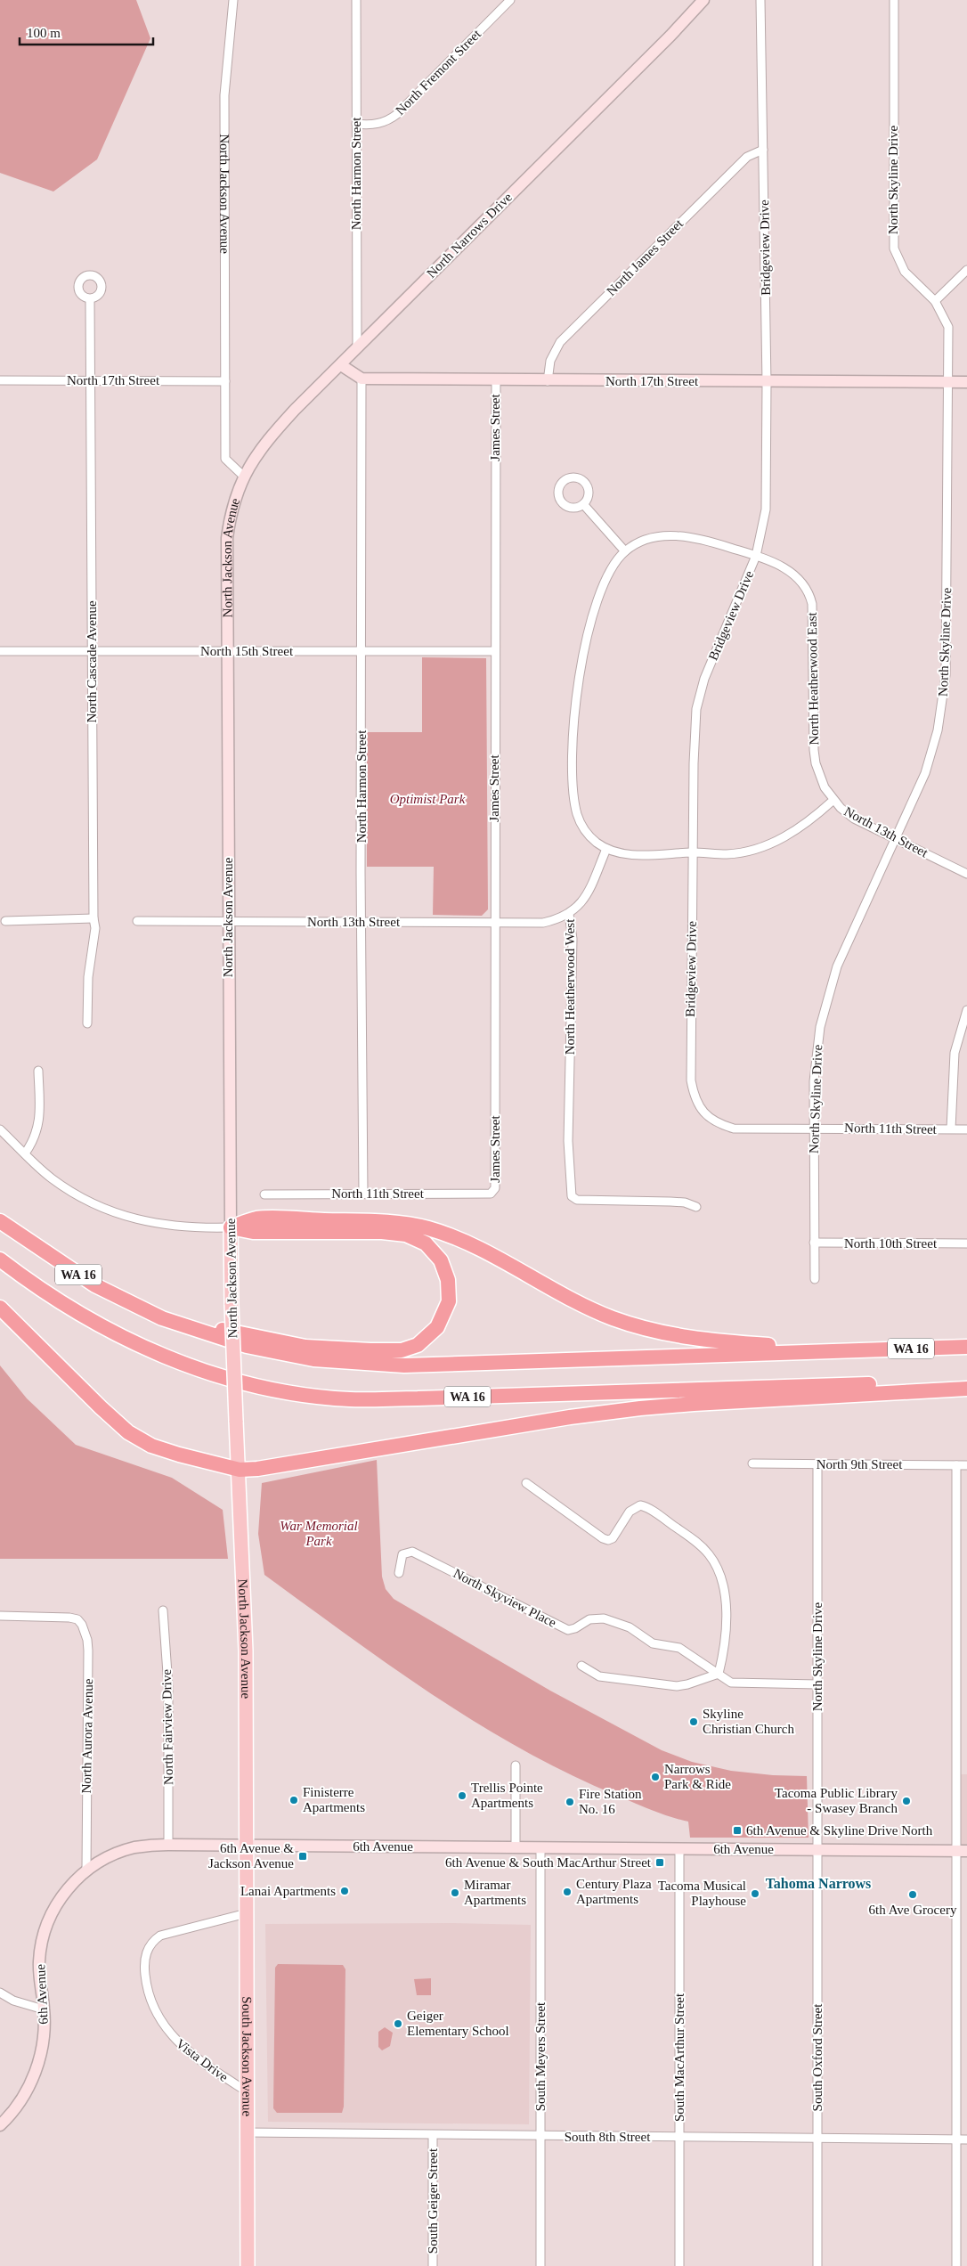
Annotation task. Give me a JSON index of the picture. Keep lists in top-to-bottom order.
{
  "streets": {
    "highway": ["WA 16"],
    "main road": [
      "North Jackson Avenue",
      "North Narrows Drive",
      "North 17th Street",
      "6th Avenue",
      "South Jackson Avenue"
    ],
    "street": [
      "North Fremont Street",
      "North Harmon Street",
      "North Skyline Drive",
      "Bridgeview Drive",
      "North James Street",
      "James Street",
      "North 15th Street",
      "North Cascade Avenue",
      "North Heatherwood East",
      "North 13th Street",
      "North Heatherwood West",
      "North 11th Street",
      "North 10th Street",
      "North 9th Street",
      "North Skyview Place",
      "North Fairview Drive",
      "North Aurora Avenue",
      "South Meyers Street",
      "South MacArthur Street",
      "South Oxford Street",
      "Vista Drive",
      "South 8th Street",
      "South Geiger Street"
    ]
  },
  "crossings": [
    ["North Fremont Street", "North Harmon Street"],
    ["North Harmon Street", "North Narrows Drive"],
    ["North Harmon Street", "North 17th Street"],
    ["North Harmon Street", "North 15th Street"],
    ["North Harmon Street", "North 13th Street"],
    ["North Harmon Street", "North 11th Street"],
    ["North Skyline Drive", "Bridgeview Drive"],
    ["North Skyline Drive", "North 17th Street"],
    ["North Skyline Drive", "North 13th Street"],
    ["North Skyline Drive", "North 11th Street"],
    ["North Skyline Drive", "North 10th Street"],
    ["North Skyline Drive", "North 9th Street"],
    ["North Skyline Drive", "North Skyview Place"],
    ["North Skyline Drive", "6th Avenue"],
    ["North Skyline Drive", "South Oxford Street"],
    ["North Jackson Avenue", "North Narrows Drive"],
    ["North Jackson Avenue", "North 17th Street"],
    ["North Jackson Avenue", "North 15th Street"],
    ["North Jackson Avenue", "North 13th Street"],
    ["North Jackson Avenue", "6th Avenue"],
    ["North Jackson Avenue", "South Jackson Avenue"],
    ["Bridgeview Drive", "North James Street"],
    ["Bridgeview Drive", "North 17th Street"],
    ["Bridgeview Drive", "North Heatherwood East"],
    ["Bridgeview Drive", "North 13th Street"],
    ["Bridgeview Drive", "North 11th Street"],
    ["North James Street", "North 17th Street"],
    ["North 17th Street", "James Street"],
    ["North 17th Street", "North Cascade Avenue"],
    ["James Street", "North 15th Street"],
    ["James Street", "North 13th Street"],
    ["James Street", "North 11th Street"],
    ["North 15th Street", "North Cascade Avenue"],
    ["North Heatherwood East", "North 13th Street"],
    ["North 13th Street", "North Heatherwood West"],
    ["North Fairview Drive", "6th Avenue"],
    ["North Aurora Avenue", "6th Avenue"],
    ["6th Avenue", "South Jackson Avenue"],
    ["6th Avenue", "South Meyers Street"],
    ["6th Avenue", "South MacArthur Street"],
    ["6th Avenue", "South Oxford Street"],
    ["South Jackson Avenue", "Vista Drive"],
    ["South Jackson Avenue", "South 8th Street"],
    ["South Meyers Street", "South 8th Street"],
    ["South MacArthur Street", "South 8th Street"],
    ["South Oxford Street", "South 8th Street"],
    ["South 8th Street", "South Geiger Street"]
  ],
  "districts": ["Tahoma Narrows"],
  "parks": ["Optimist Park", "War Memorial Park"],
  "places": {
    "other": [
      "Skyline Christian Church",
      "Narrows Park & Ride",
      "Trellis Pointe Apartments",
      "Finisterre Apartments",
      "Tacoma Public Library - Swasey Branch",
      "Fire Station No. 16",
      "Lanai Apartments",
      "Century Plaza Apartments",
      "Miramar Apartments",
      "Tacoma Musical Playhouse",
      "6th Ave Grocery",
      "Geiger Elementary School"
    ],
    "transit": ["6th Avenue & Skyline Drive North", "6th Avenue & Jackson Avenue", "6th Avenue & South MacArthur Street"]
  },
  "scale_bar": "100 m"
}
